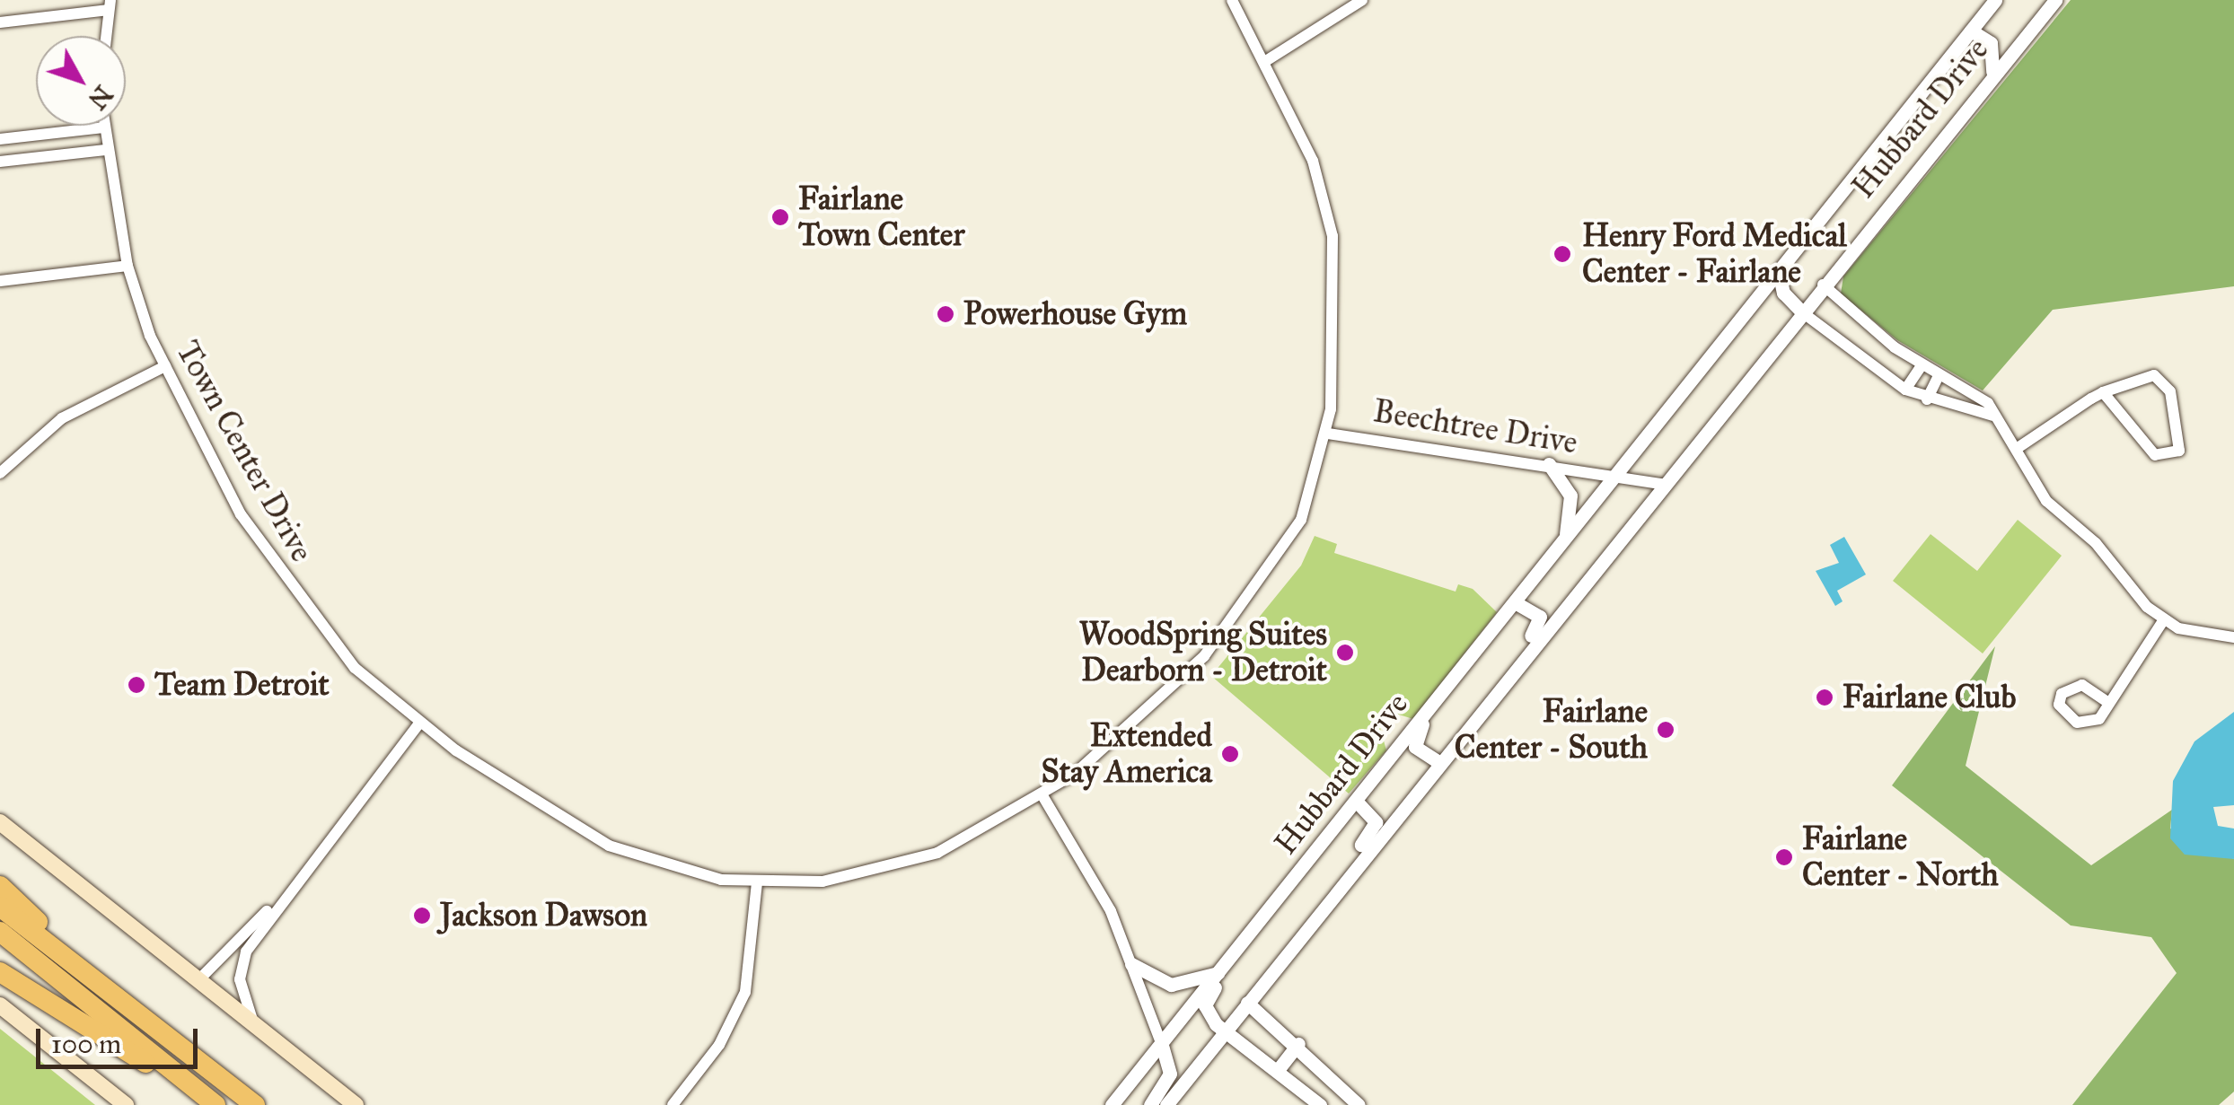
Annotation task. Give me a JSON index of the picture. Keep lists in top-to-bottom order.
{
  "streets": {
    "street": ["Hubbard Drive", "Beechtree Drive", "Town Center Drive"]
  },
  "crossings": [
    ["Hubbard Drive", "Beechtree Drive"],
    ["Beechtree Drive", "Town Center Drive"]
  ],
  "places": [
    "Fairlane Town Center",
    "Henry Ford Medical Center - Fairlane",
    "Powerhouse Gym",
    "WoodSpring Suites Dearborn - Detroit",
    "Team Detroit",
    "Fairlane Club",
    "Fairlane Center - South",
    "Extended Stay America",
    "Fairlane Center - North",
    "Jackson Dawson"
  ],
  "scale_bar": "100 m",
  "north": "bottom right"
}
